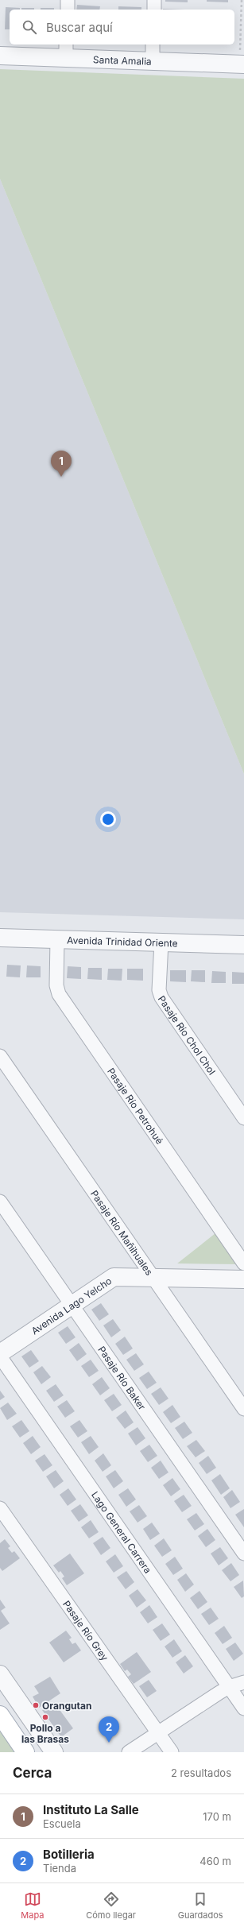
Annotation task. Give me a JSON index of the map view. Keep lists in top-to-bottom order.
{
  "streets": {
    "street": [
      "Santa Amalia",
      "Avenida Trinidad Oriente",
      "Pasaje Río Chol Chol",
      "Pasaje Río Petrohué",
      "Pasaje Río Mañihuales",
      "Avenida Lago Yelcho",
      "Pasaje Río Baker",
      "Lago General Carrera",
      "Pasaje Río Grey"
    ]
  },
  "crossings": [
    ["Avenida Trinidad Oriente", "Pasaje Río Chol Chol"],
    ["Avenida Trinidad Oriente", "Pasaje Río Petrohué"],
    ["Pasaje Río Mañihuales", "Avenida Lago Yelcho"],
    ["Avenida Lago Yelcho", "Pasaje Río Baker"]
  ],
  "places": ["Orangutan", "Pollo a las Brasas"],
  "page": {
    "search": "Buscar aquí",
    "pins": ["1", "2"],
    "heading": ["Cerca", "2 resultados"],
    "list": [
      {
        "mark": "1",
        "name": "Instituto La Salle",
        "note": "Escuela",
        "value": "170 m"
      },
      {
        "mark": "2",
        "name": "Botilleria",
        "note": "Tienda",
        "value": "460 m"
      }
    ],
    "nav": ["Mapa", "Cómo llegar", "Guardados"]
  }
}
